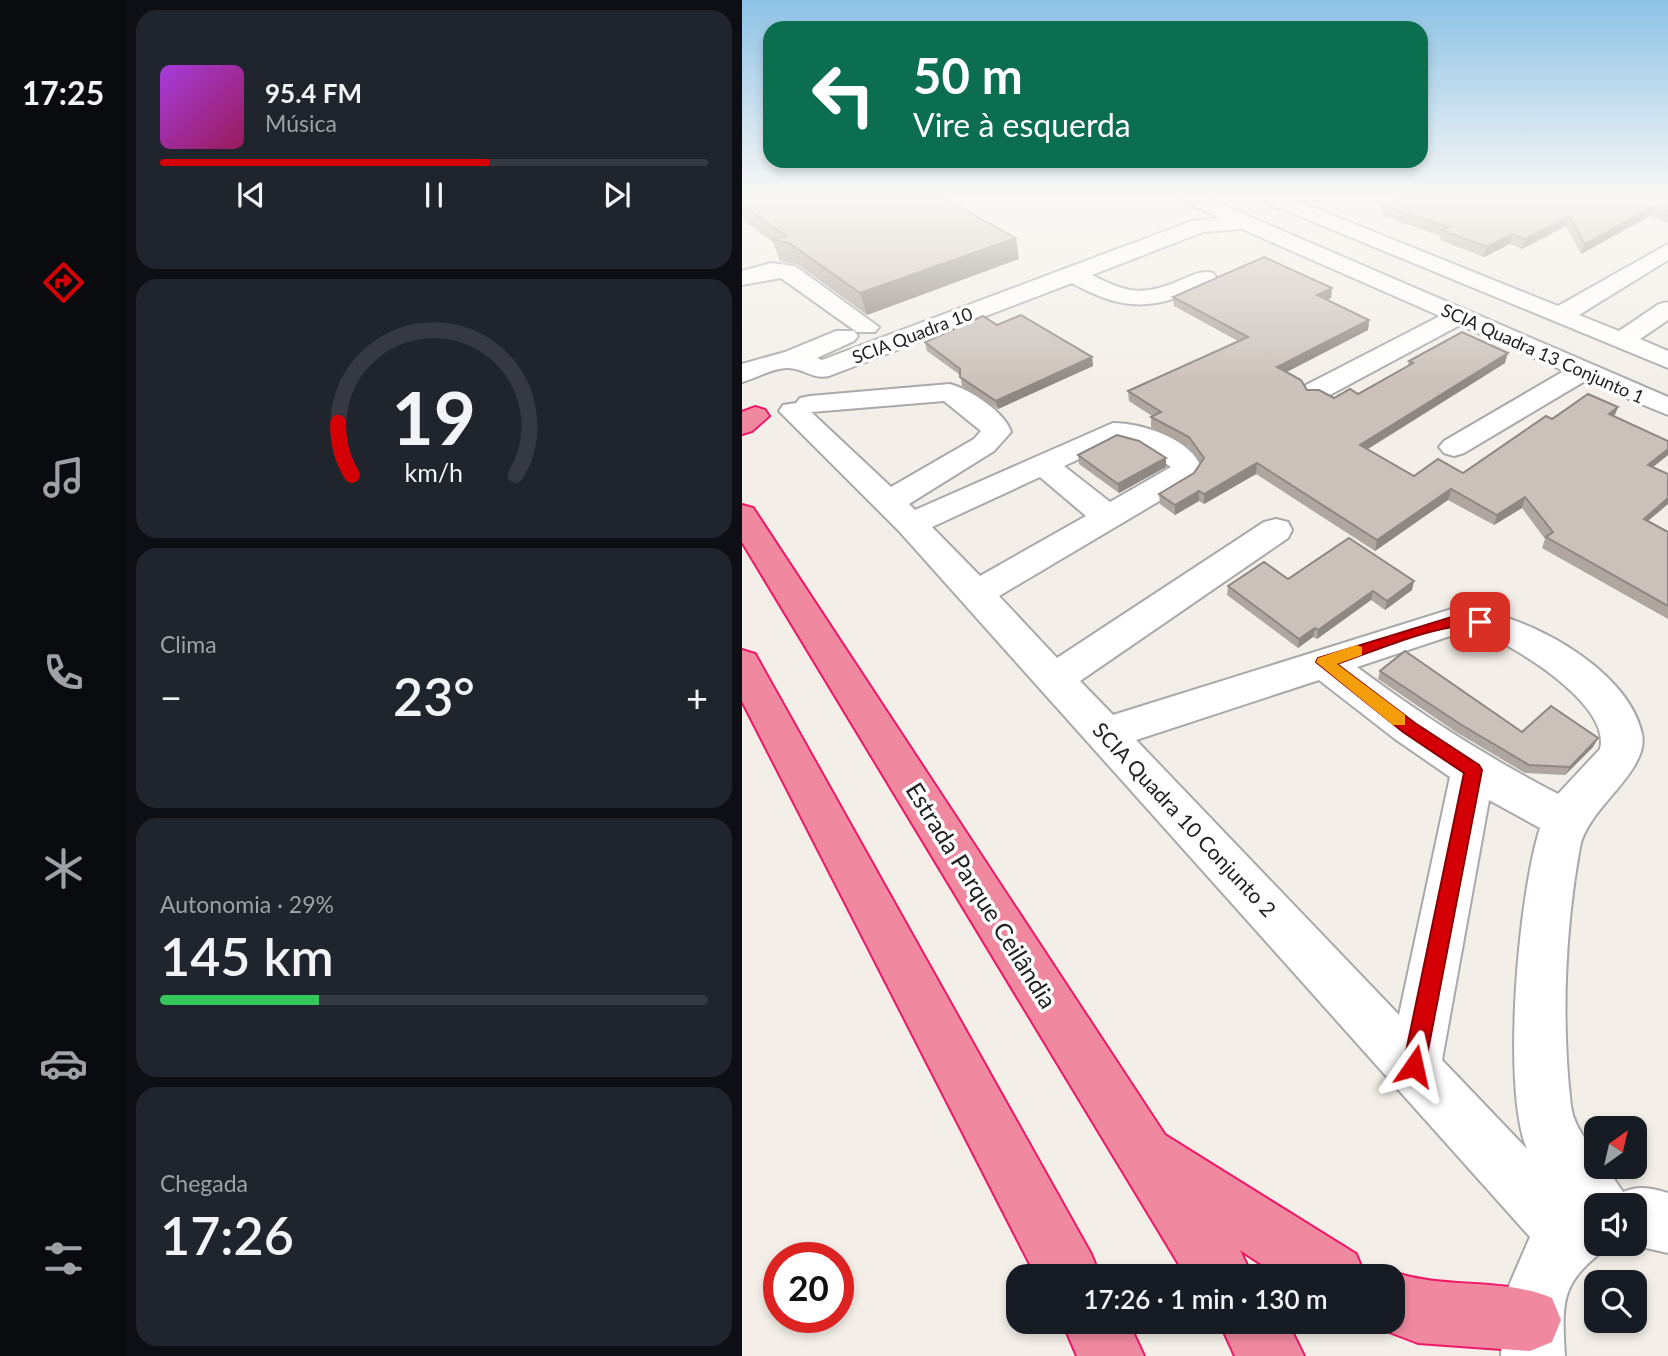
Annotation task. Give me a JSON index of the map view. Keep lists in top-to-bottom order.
{
  "streets": {
    "highway": ["Estrada Parque Ceilândia"],
    "street": ["SCIA Quadra 10", "SCIA Quadra 13 Conjunto 1", "SCIA Quadra 10 Conjunto 2"]
  },
  "north": "top right",
  "page": {
    "tabs": "17:25",
    "turn": ["50 m", "Vire à esquerda"],
    "song": ["95.4 FM", "Música"],
    "tile": [
      "Clima",
      ["Autonomia · 29%", "145 km"],
      ["Chegada", "17:26"]
    ],
    "heat": ["−", "23°", "+"],
    "limit": "20",
    "trip": "17:26 · 1 min · 130 m",
    "gauge": ["19", "km/h"]
  }
}
